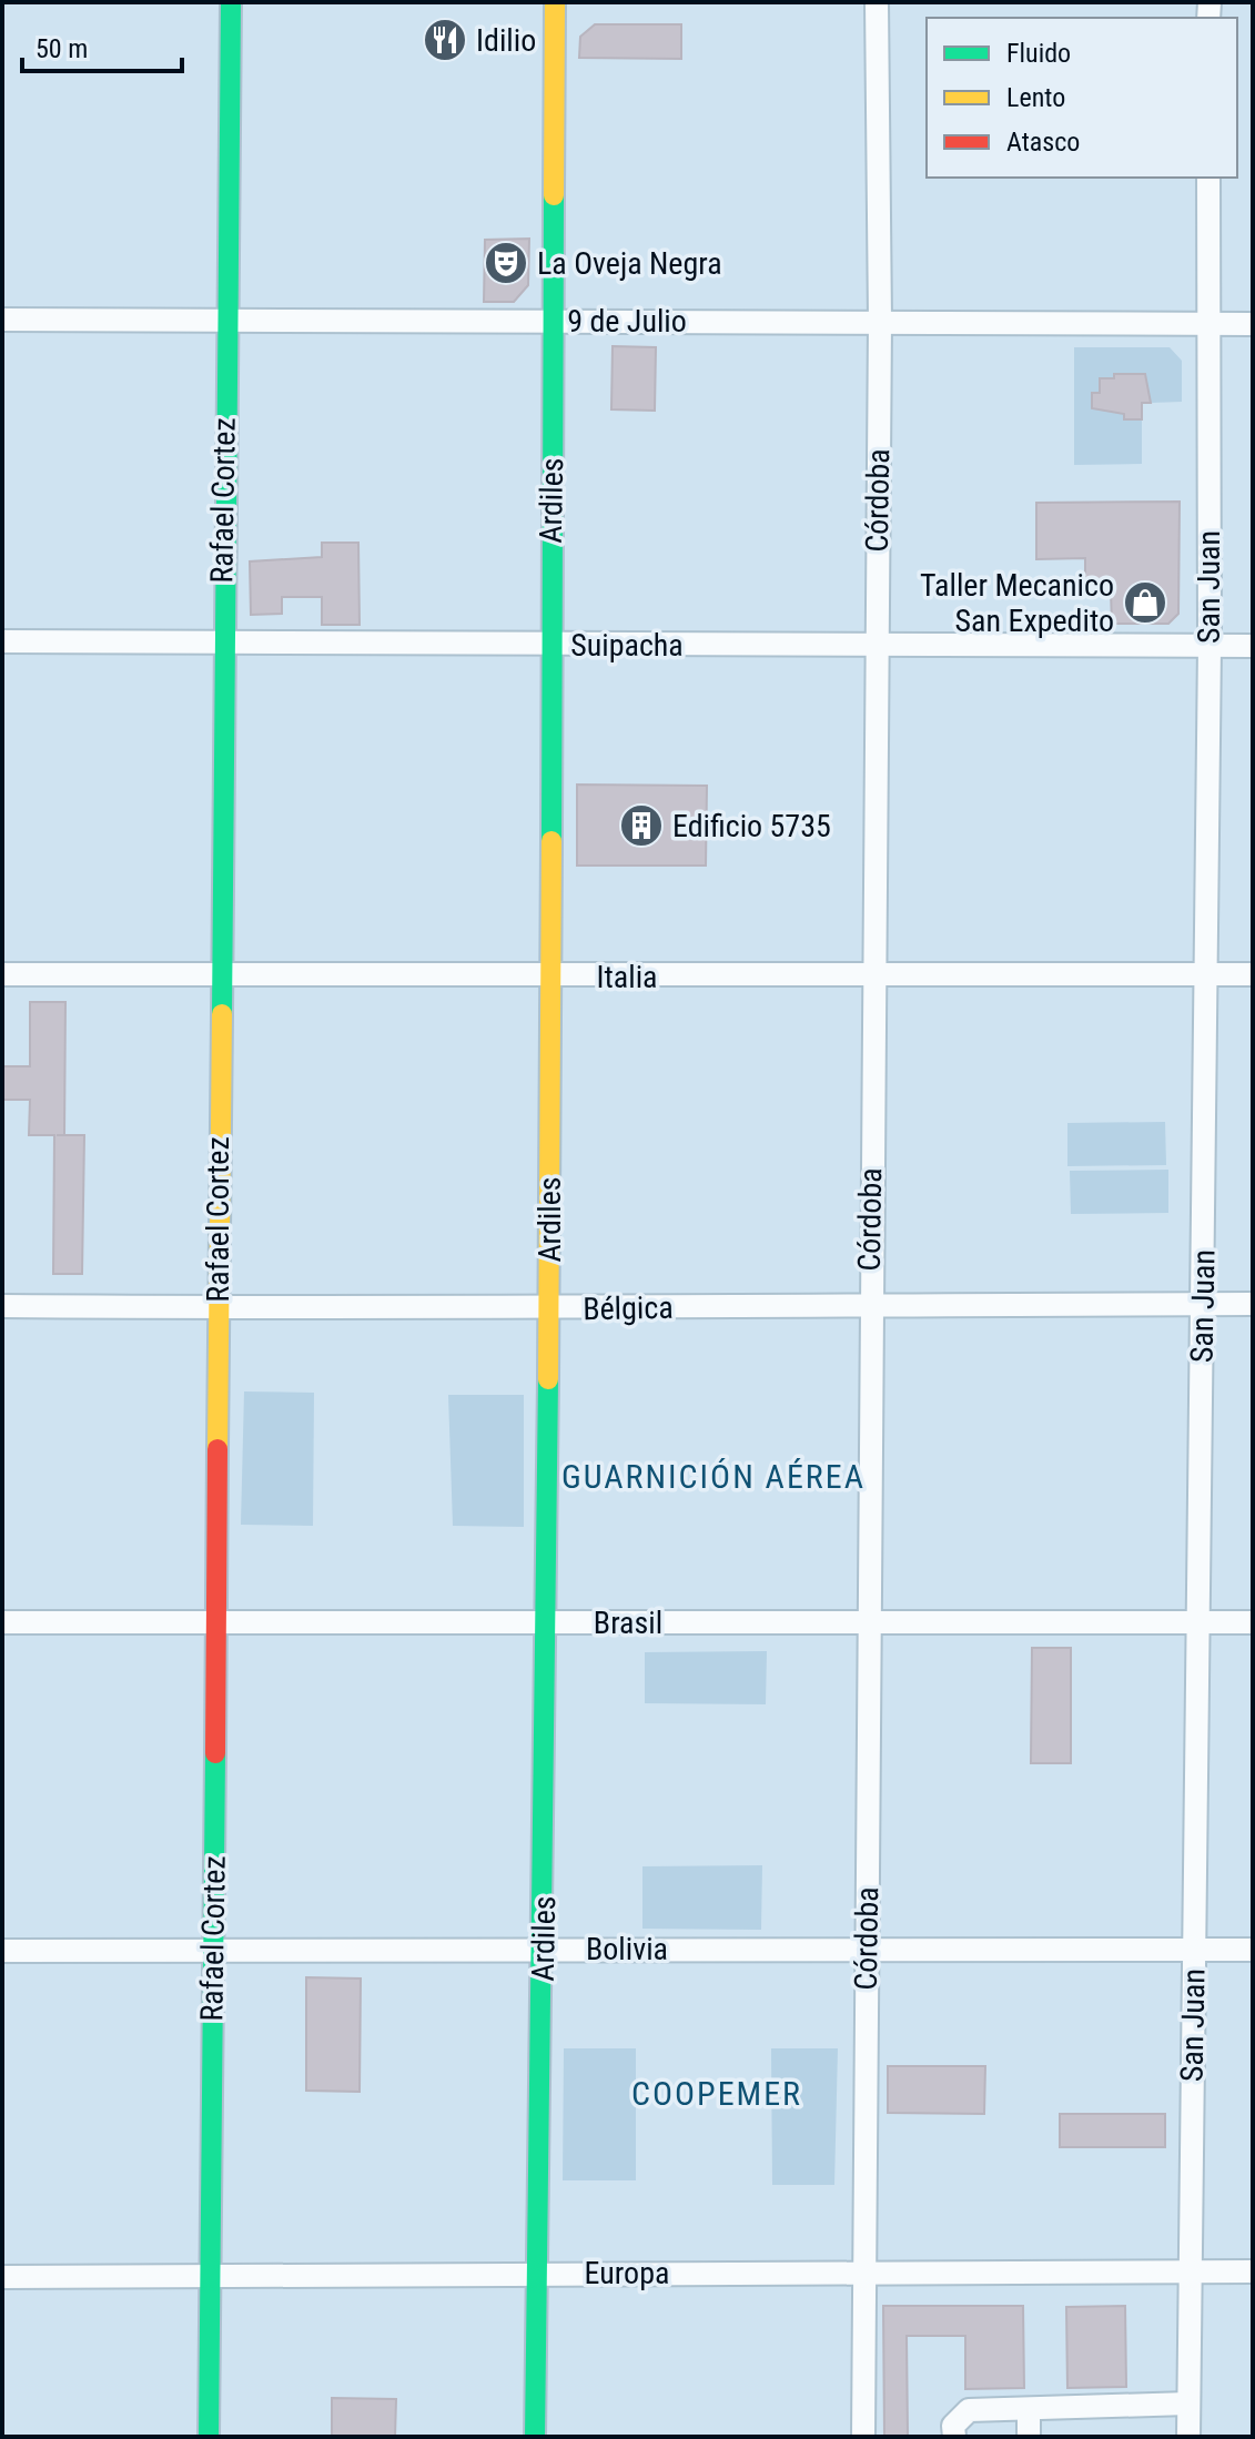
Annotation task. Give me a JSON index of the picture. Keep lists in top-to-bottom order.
{
  "streets": {
    "street": [
      "9 de Julio",
      "Rafael Cortez",
      "Ardiles",
      "Córdoba",
      "San Juan",
      "Suipacha",
      "Italia",
      "Bélgica",
      "Brasil",
      "Bolivia",
      "Europa"
    ]
  },
  "crossings": [
    ["9 de Julio", "Rafael Cortez"],
    ["9 de Julio", "Ardiles"],
    ["9 de Julio", "Córdoba"],
    ["9 de Julio", "San Juan"],
    ["Rafael Cortez", "Suipacha"],
    ["Rafael Cortez", "Italia"],
    ["Rafael Cortez", "Bélgica"],
    ["Rafael Cortez", "Brasil"],
    ["Rafael Cortez", "Bolivia"],
    ["Rafael Cortez", "Europa"],
    ["Ardiles", "Suipacha"],
    ["Ardiles", "Italia"],
    ["Ardiles", "Bélgica"],
    ["Ardiles", "Brasil"],
    ["Ardiles", "Bolivia"],
    ["Ardiles", "Europa"],
    ["Córdoba", "Suipacha"],
    ["Córdoba", "Italia"],
    ["Córdoba", "Bélgica"],
    ["Córdoba", "Brasil"],
    ["Córdoba", "Bolivia"],
    ["Córdoba", "Europa"],
    ["San Juan", "Suipacha"],
    ["San Juan", "Italia"],
    ["San Juan", "Bélgica"],
    ["San Juan", "Brasil"],
    ["San Juan", "Bolivia"],
    ["San Juan", "Europa"]
  ],
  "districts": ["GUARNICIÓN AÉREA", "COOPEMER"],
  "places": {
    "restaurant": ["Idilio"],
    "theatre": ["La Oveja Negra"],
    "shop": ["Taller Mecanico San Expedito"],
    "building": ["Edificio 5735"]
  },
  "legend": ["Fluido", "Lento", "Atasco"],
  "scale_bar": "50 m"
}
